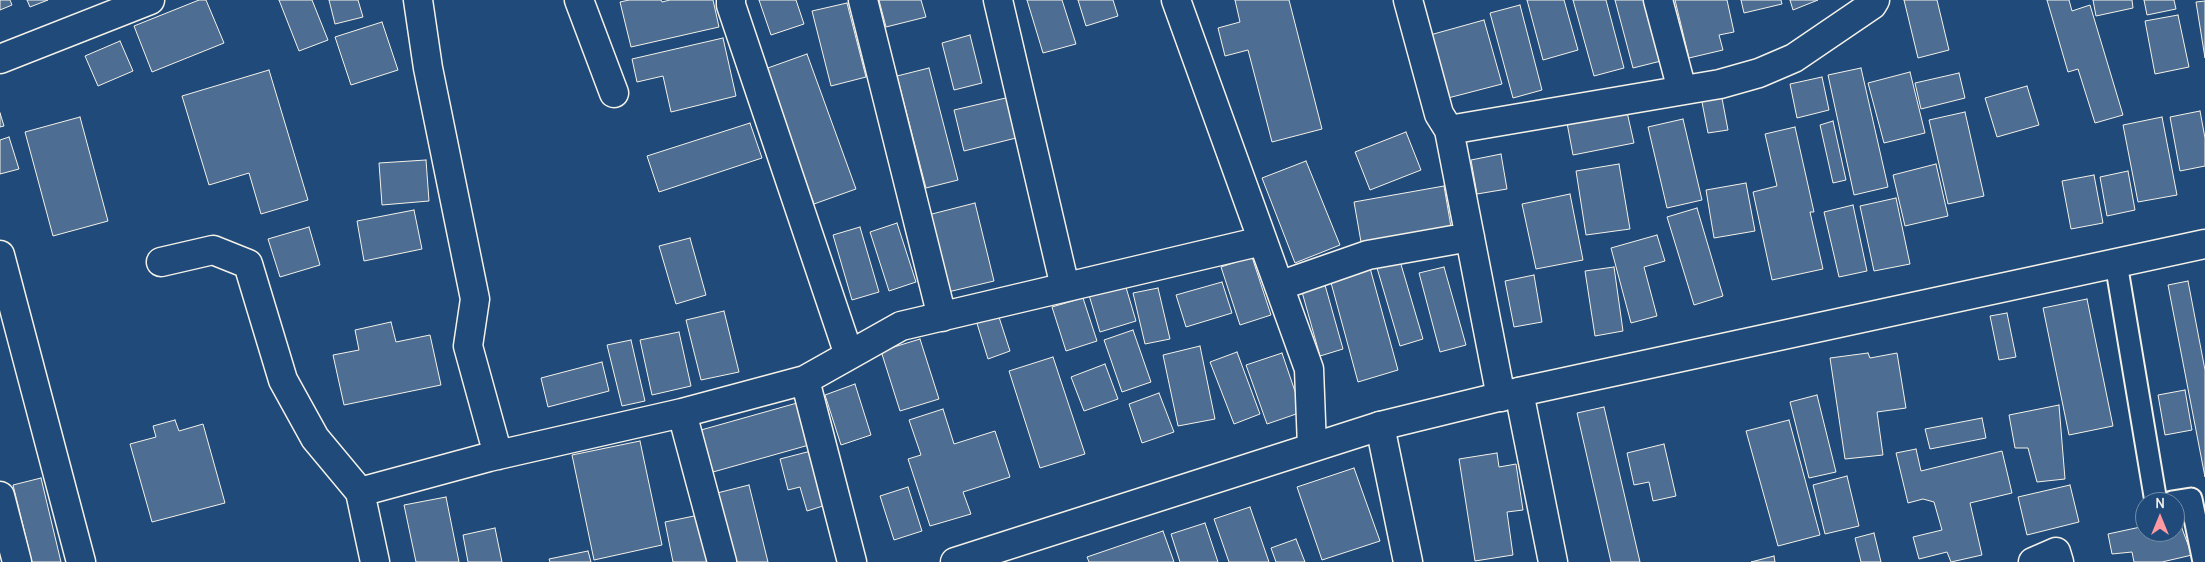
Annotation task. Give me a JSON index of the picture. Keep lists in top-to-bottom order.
{
  "north": "top"
}
